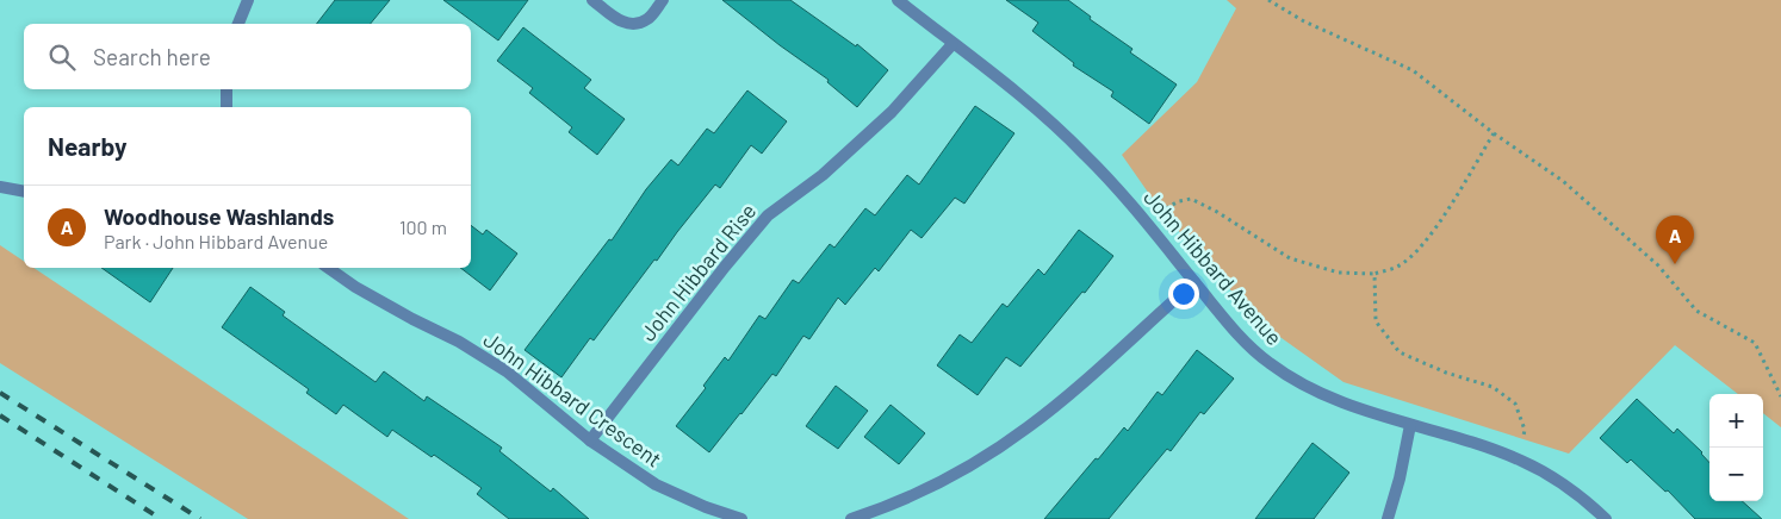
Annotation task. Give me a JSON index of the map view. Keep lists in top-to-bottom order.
{
  "streets": {
    "street": ["John Hibbard Avenue", "John Hibbard Rise", "John Hibbard Crescent"]
  },
  "crossings": [
    ["John Hibbard Avenue", "John Hibbard Rise"],
    ["John Hibbard Rise", "John Hibbard Crescent"]
  ],
  "page": {
    "search": "Search here",
    "heading": "Nearby",
    "list": [
      {
        "mark": "A",
        "name": "Woodhouse Washlands",
        "note": "Park · John Hibbard Avenue",
        "value": "100 m"
      }
    ],
    "pins": "A",
    "map_buttons": ["+", "−"]
  }
}
